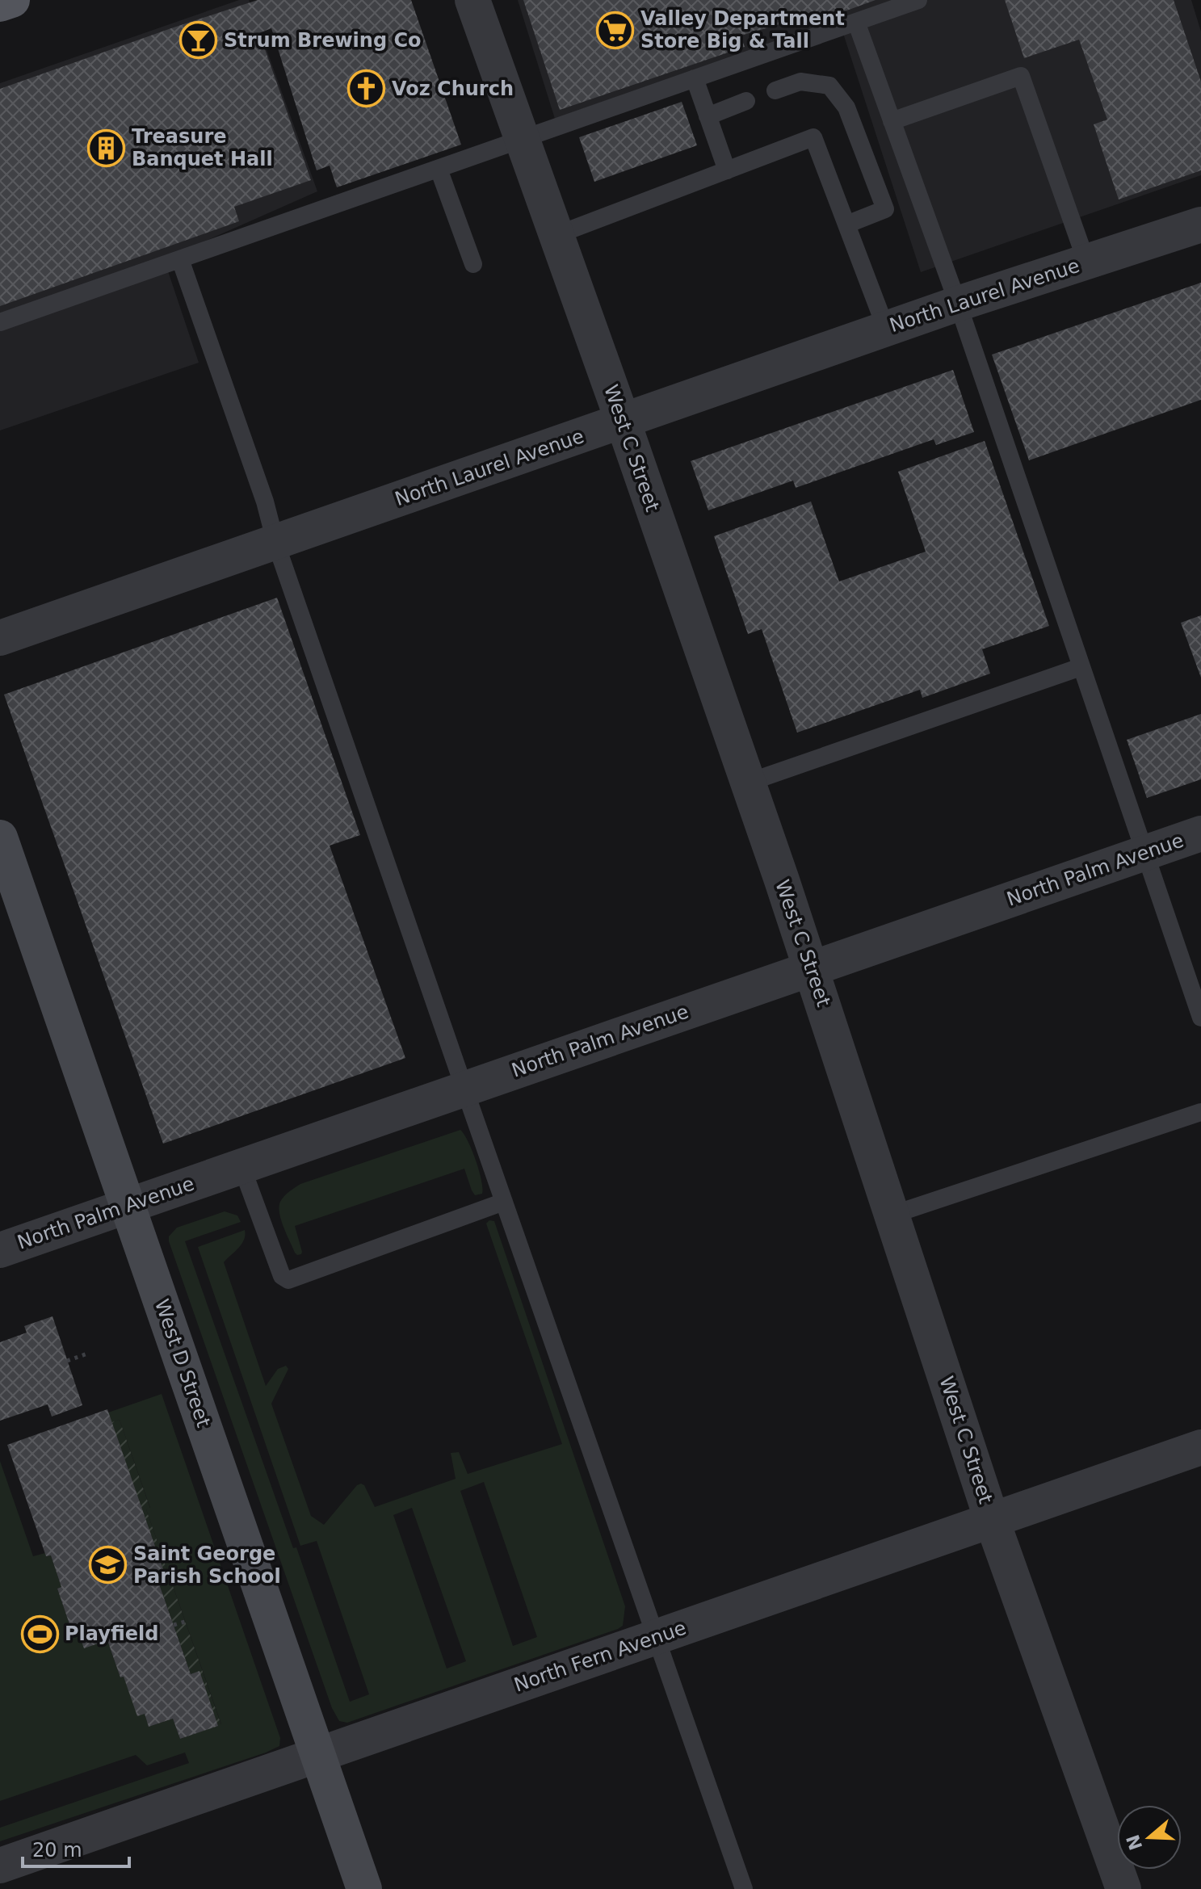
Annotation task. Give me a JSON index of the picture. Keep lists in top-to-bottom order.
{
  "streets": {
    "main road": ["West D Street"],
    "street": [
      "North Laurel Avenue",
      "West C Street",
      "North Palm Avenue",
      "North Fern Avenue"
    ]
  },
  "crossings": [
    ["North Laurel Avenue", "West C Street"],
    ["West C Street", "North Palm Avenue"],
    ["West C Street", "North Fern Avenue"],
    ["North Palm Avenue", "West D Street"],
    ["West D Street", "North Fern Avenue"]
  ],
  "places": {
    "supermarket": ["Valley Department Store Big & Tall"],
    "bar": ["Strum Brewing Co"],
    "church": ["Voz Church"],
    "building": ["Treasure Banquet Hall"],
    "school or university": ["Saint George Parish School"],
    "sports": ["Playfield"]
  },
  "scale_bar": "20 m",
  "north": "left"
}
